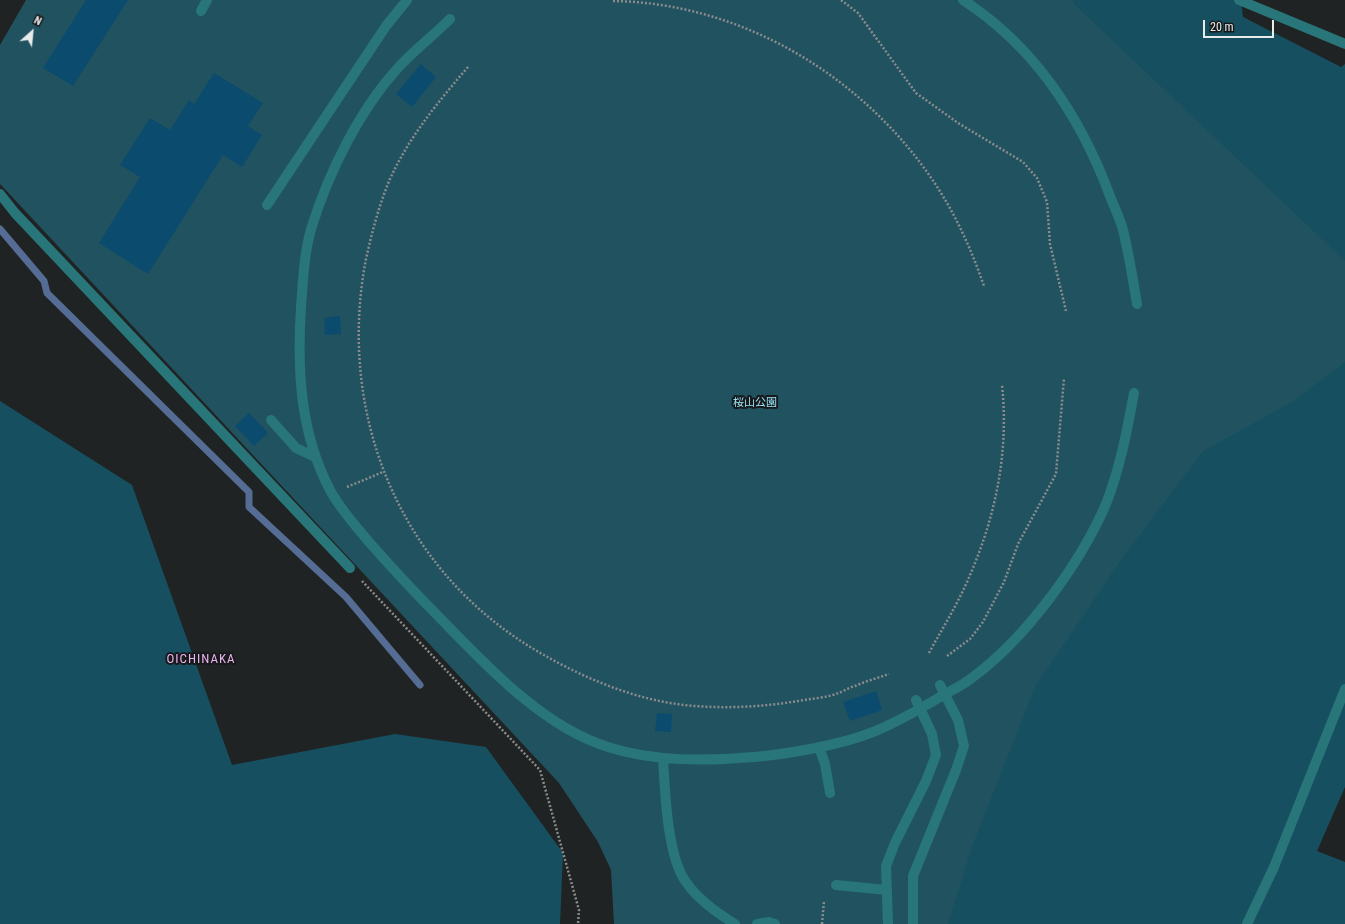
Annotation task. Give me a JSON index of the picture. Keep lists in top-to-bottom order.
{
  "districts": ["OICHINAKA"],
  "parks": ["桜山公園"],
  "scale_bar": "20 m",
  "north": "top right"
}
